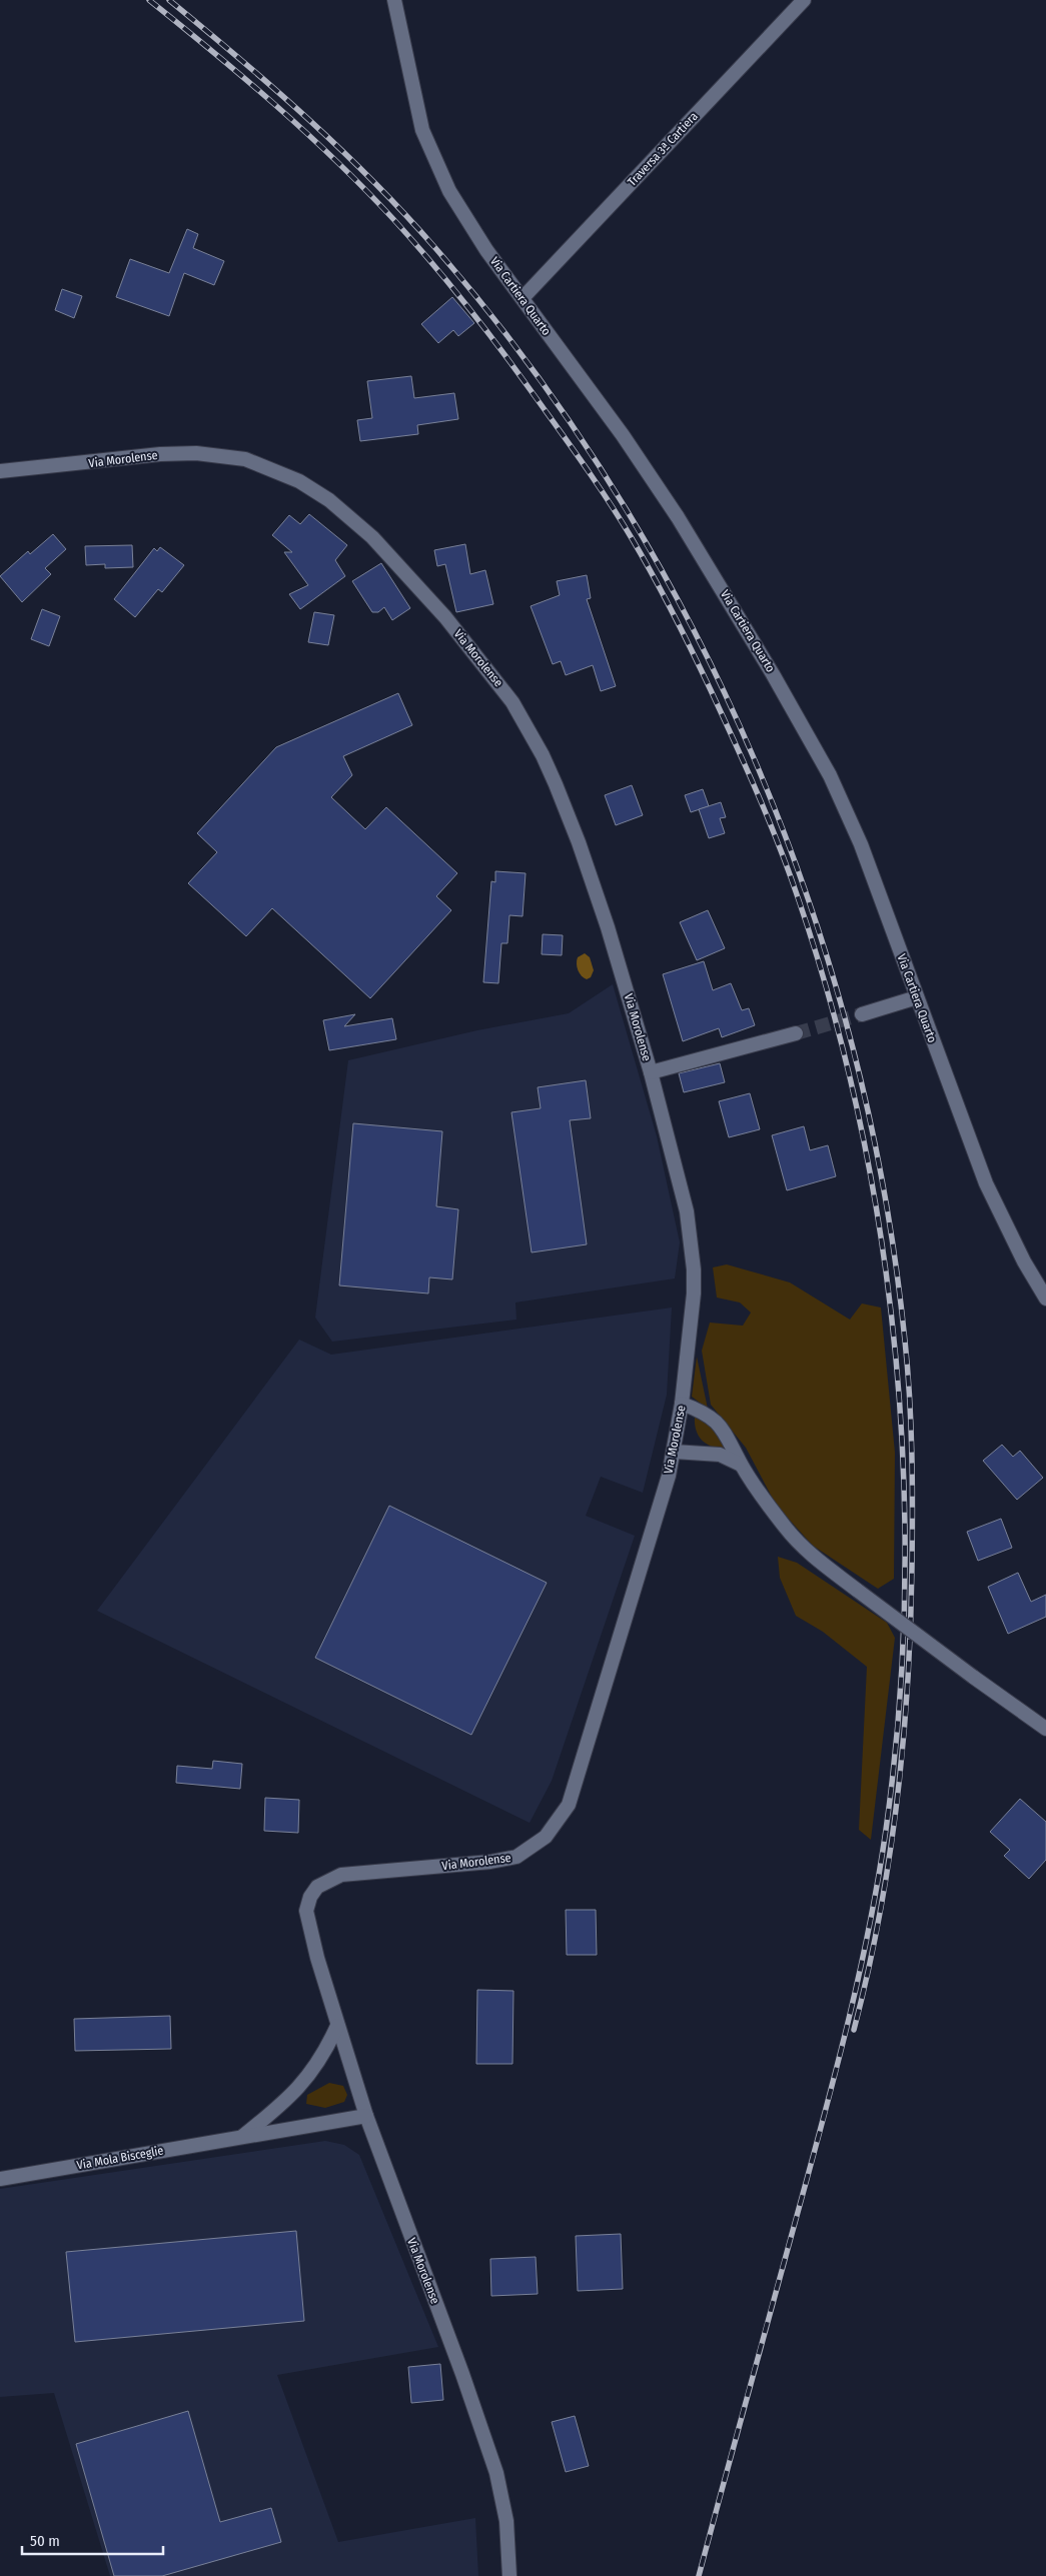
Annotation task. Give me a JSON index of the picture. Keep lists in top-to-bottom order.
{
  "streets": {
    "street": [
      "Traversa 3ª Cartiera",
      "Via Cartiera Quarto",
      "Via Morolense",
      "Via Mola Bisceglie"
    ]
  },
  "crossings": [
    ["Traversa 3ª Cartiera", "Via Cartiera Quarto"],
    ["Via Morolense", "Via Mola Bisceglie"]
  ],
  "scale_bar": "50 m"
}
